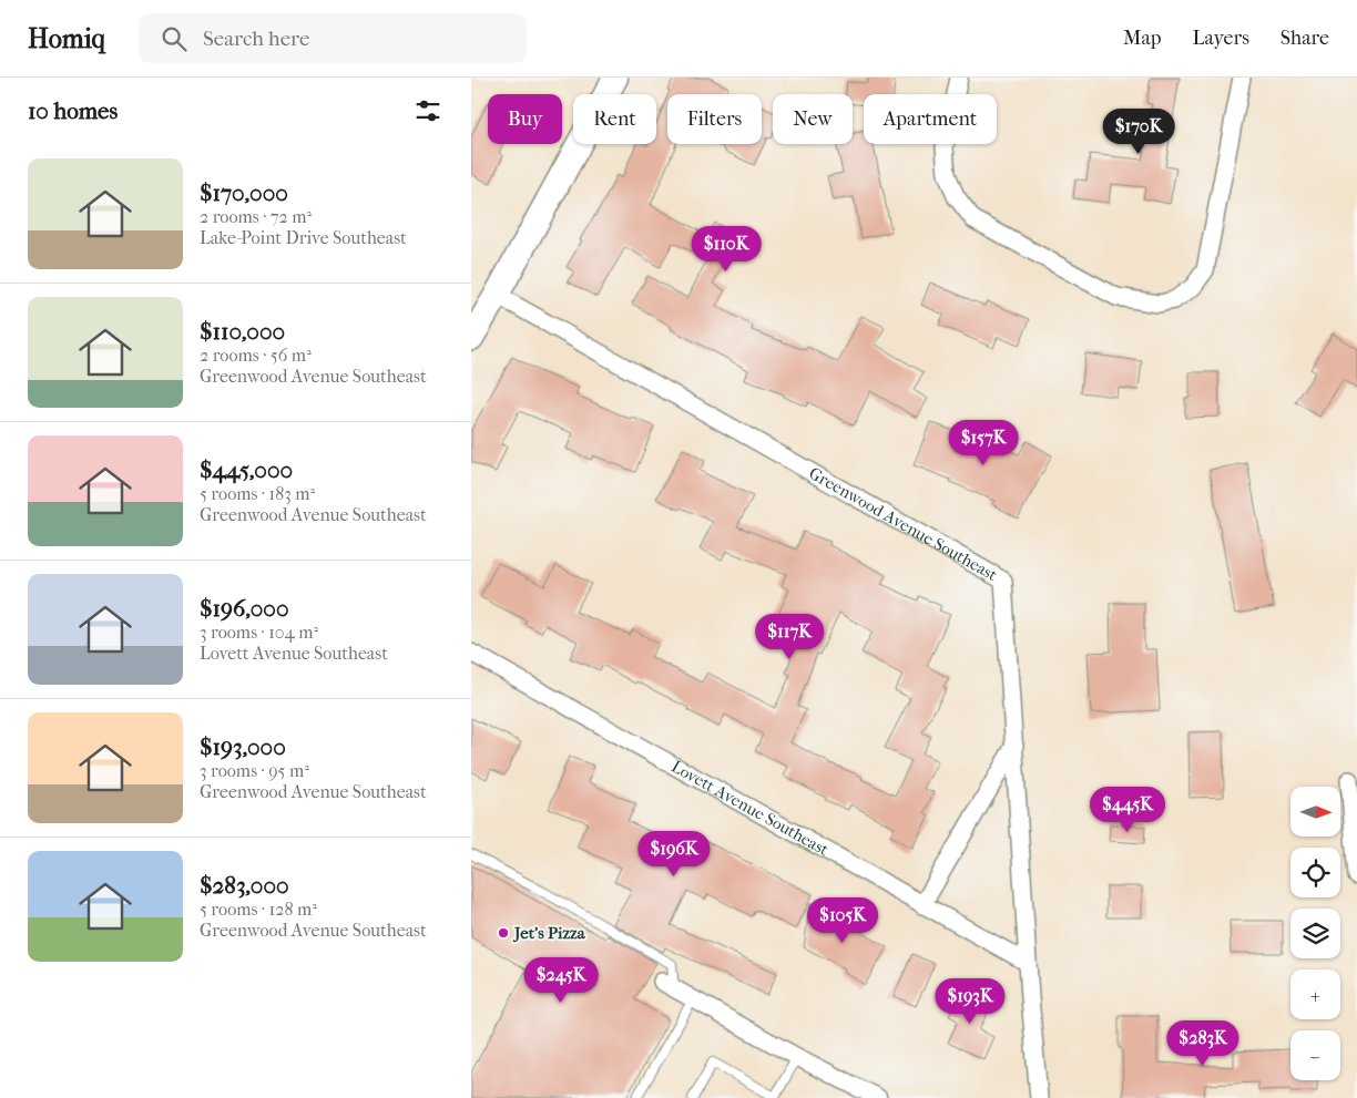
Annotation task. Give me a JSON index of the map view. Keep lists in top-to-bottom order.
{
  "streets": {
    "street": ["Greenwood Avenue Southeast", "Lovett Avenue Southeast"]
  },
  "crossings": [
    ["Greenwood Avenue Southeast", "Lovett Avenue Southeast"]
  ],
  "places": ["Jet's Pizza"],
  "north": "right",
  "page": {
    "header": "Homiq",
    "search": "Search here",
    "nav": ["Map", "Layers", "Share"],
    "heading": "10 homes",
    "chip": [
      "Buy",
      "Rent",
      "Filters",
      "New",
      "Apartment"
    ],
    "price": [
      "$170K",
      "$110K",
      "$157K",
      "$117K",
      "$445K",
      "$196K",
      "$105K",
      "$245K",
      "$193K",
      "$283K"
    ],
    "list": [
      {
        "name": "$170,000",
        "note": "2 rooms · 72 m² · Lake-Point Drive Southeast"
      },
      {
        "name": "$110,000",
        "note": "2 rooms · 56 m² · Greenwood Avenue Southeast"
      },
      {
        "name": "$445,000",
        "note": "5 rooms · 183 m² · Greenwood Avenue Southeast"
      },
      {
        "name": "$196,000",
        "note": "3 rooms · 104 m² · Lovett Avenue Southeast"
      },
      {
        "name": "$193,000",
        "note": "3 rooms · 95 m² · Greenwood Avenue Southeast"
      },
      {
        "name": "$283,000",
        "note": "5 rooms · 128 m² · Greenwood Avenue Southeast"
      }
    ],
    "map_buttons": ["+", "−"]
  }
}
